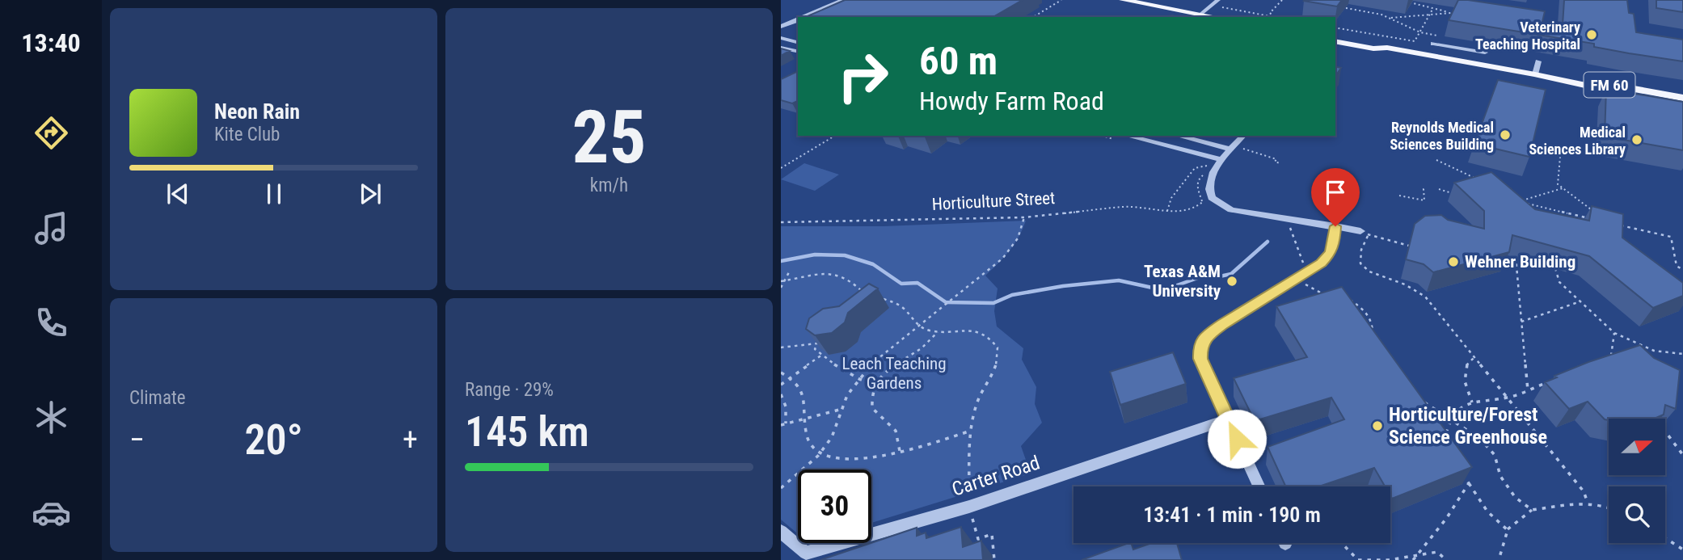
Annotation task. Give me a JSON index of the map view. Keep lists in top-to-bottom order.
{
  "streets": {
    "main road": ["FM 60"],
    "street": ["Carter Road"],
    "path": ["Horticulture Street"]
  },
  "parks": ["Leach Teaching Gardens"],
  "places": [
    "Veterinary Teaching Hospital",
    "Reynolds Medical Sciences Building",
    "Medical Sciences Library",
    "Wehner Building",
    "Texas A&M University",
    "Horticulture/Forest Science Greenhouse"
  ],
  "north": "right",
  "page": {
    "tabs": "13:40",
    "tile": [
      ["25", "km/h"],
      "Climate",
      ["Range · 29%", "145 km"]
    ],
    "turn": ["60 m", "Howdy Farm Road"],
    "song": ["Neon Rain", "Kite Club"],
    "heat": ["−", "20°", "+"],
    "limit": "30",
    "trip": "13:41 · 1 min · 190 m"
  }
}
